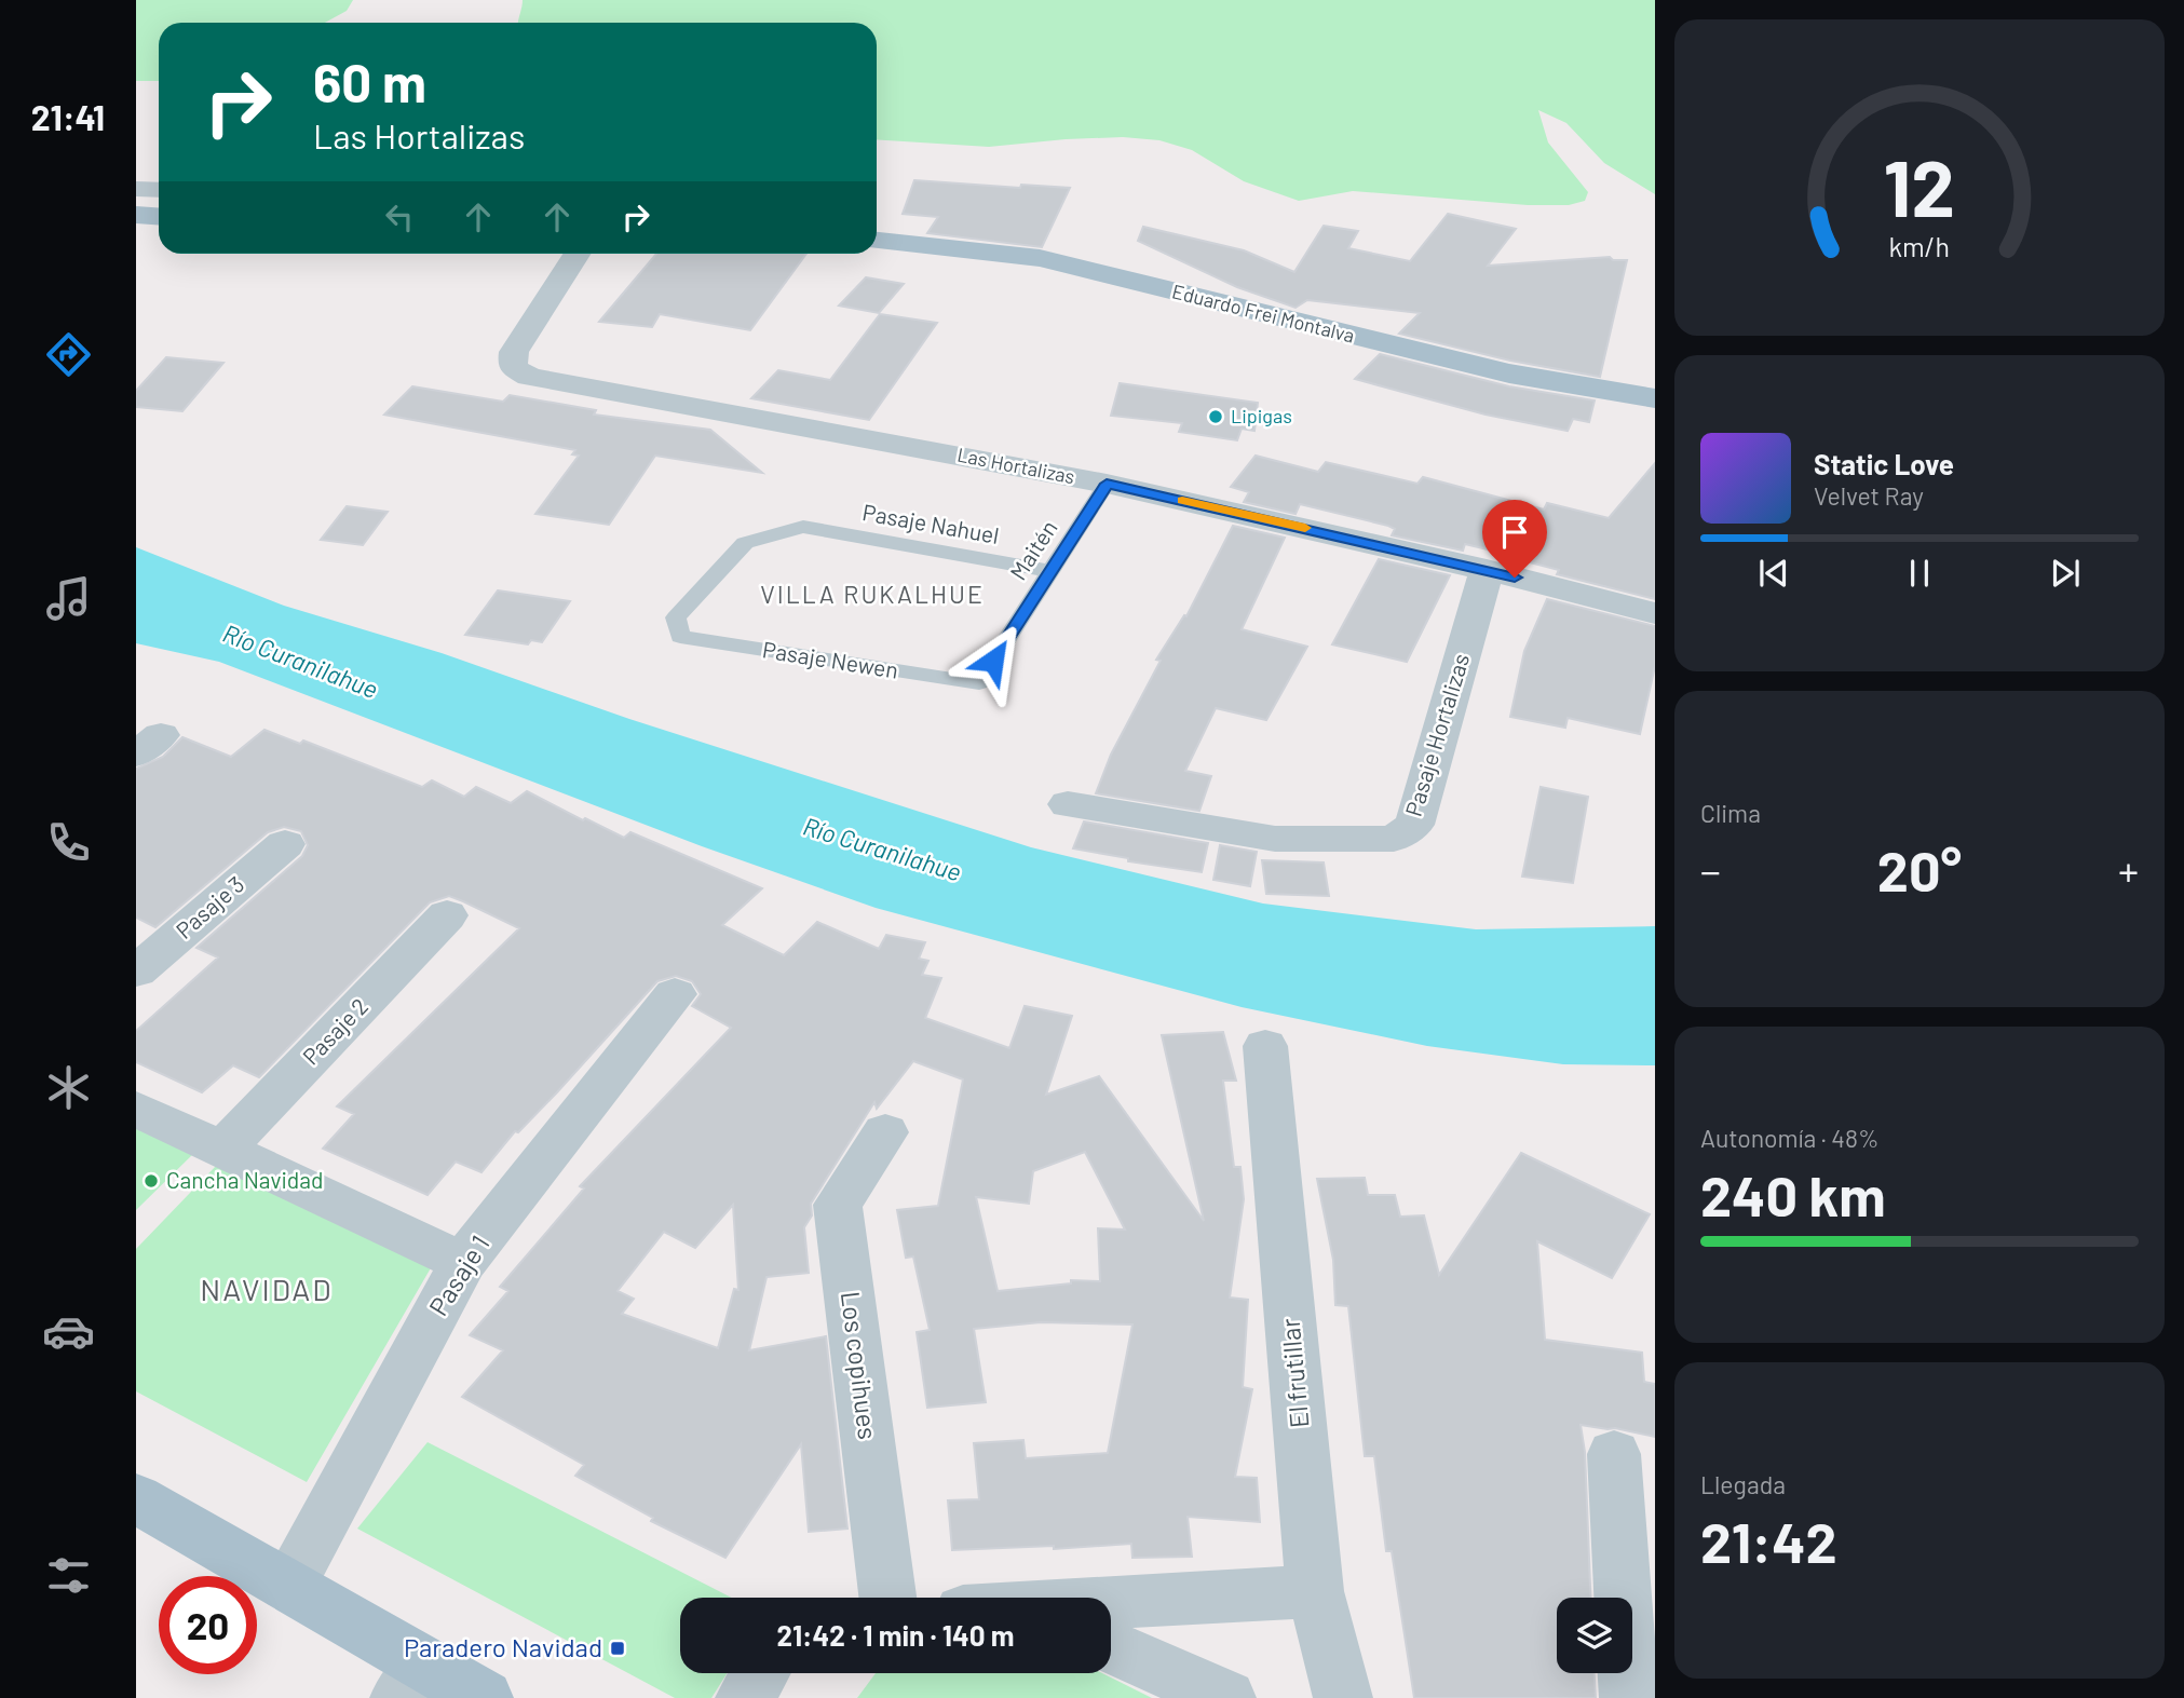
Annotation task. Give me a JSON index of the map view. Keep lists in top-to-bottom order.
{
  "streets": {
    "main road": ["Eduardo Frei Montalva"],
    "street": [
      "Las Hortalizas",
      "Pasaje Hortalizas",
      "Pasaje 3",
      "Pasaje 2",
      "Pasaje 1",
      "Los copihues",
      "El frutillar"
    ],
    "lane": ["Pasaje Nahuel", "Maitén", "Pasaje Newen"]
  },
  "crossings": [
    ["Las Hortalizas", "Maitén"],
    ["Las Hortalizas", "Pasaje Hortalizas"],
    ["Pasaje Nahuel", "Maitén"],
    ["Maitén", "Pasaje Newen"]
  ],
  "districts": ["VILLA RUKALHUE", "NAVIDAD"],
  "water": ["Río Curanilahue"],
  "places": {
    "other": ["Lipigas", "Cancha Navidad"],
    "transit": ["Paradero Navidad"]
  },
  "page": {
    "tabs": "21:41",
    "turn": ["60 m", "Las Hortalizas"],
    "song": ["Static Love", "Velvet Ray"],
    "tile": [
      "Clima",
      ["Autonomía · 48%", "240 km"],
      ["Llegada", "21:42"]
    ],
    "heat": ["−", "20°", "+"],
    "limit": "20",
    "trip": "21:42 · 1 min · 140 m",
    "gauge": ["12", "km/h"]
  }
}
